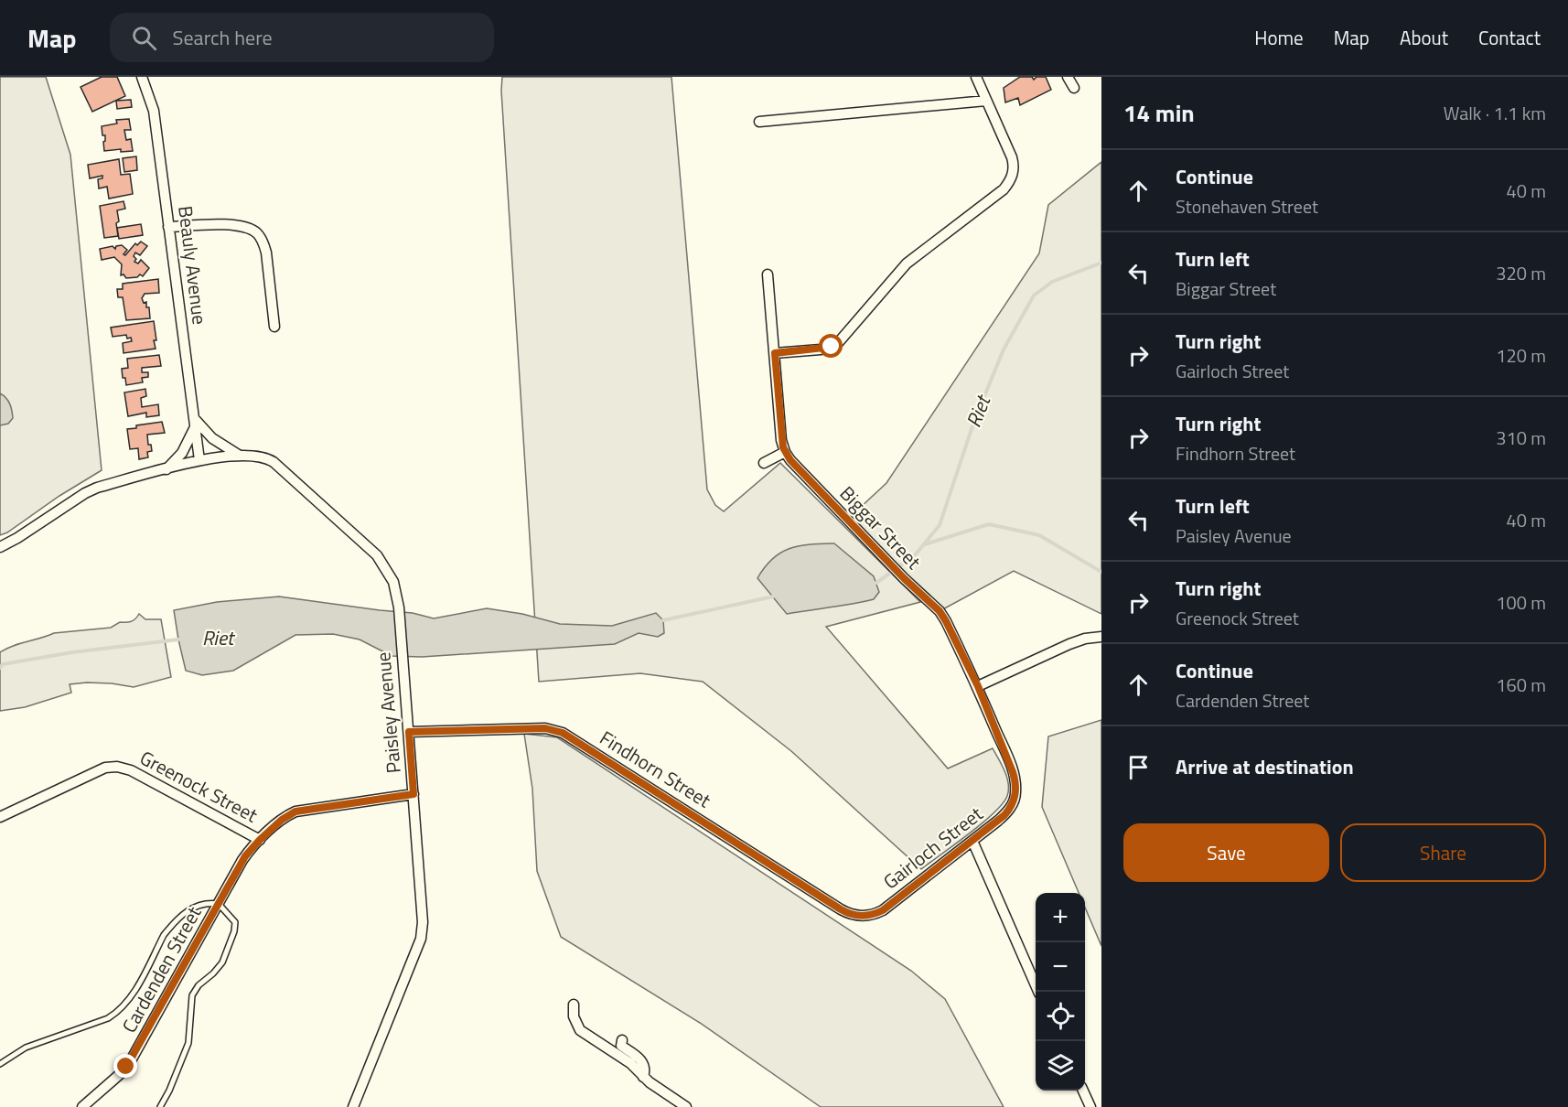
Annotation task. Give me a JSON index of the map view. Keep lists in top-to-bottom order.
{
  "streets": {
    "street": [
      "Beauly Avenue",
      "Biggar Street",
      "Paisley Avenue",
      "Findhorn Street",
      "Greenock Street",
      "Gairloch Street",
      "Cardenden Street"
    ]
  },
  "crossings": [
    ["Beauly Avenue", "Paisley Avenue"],
    ["Biggar Street", "Gairloch Street"],
    ["Paisley Avenue", "Findhorn Street"],
    ["Paisley Avenue", "Greenock Street"],
    ["Findhorn Street", "Gairloch Street"],
    ["Greenock Street", "Cardenden Street"]
  ],
  "water": ["Riet"],
  "page": {
    "header": "Map",
    "search": "Search here",
    "nav": [
      "Home",
      "Map",
      "About",
      "Contact"
    ],
    "heading": ["14 min", "Walk · 1.1 km"],
    "list": [
      ["Continue", "Stonehaven Street", "40 m"],
      ["Turn left", "Biggar Street", "320 m"],
      ["Turn right", "Gairloch Street", "120 m"],
      ["Turn right", "Findhorn Street", "310 m"],
      ["Turn left", "Paisley Avenue", "40 m"],
      ["Turn right", "Greenock Street", "100 m"],
      ["Continue", "Cardenden Street", "160 m"],
      "Arrive at destination"
    ],
    "buttons": ["Save", "Share"],
    "map_buttons": ["+", "−"]
  }
}
